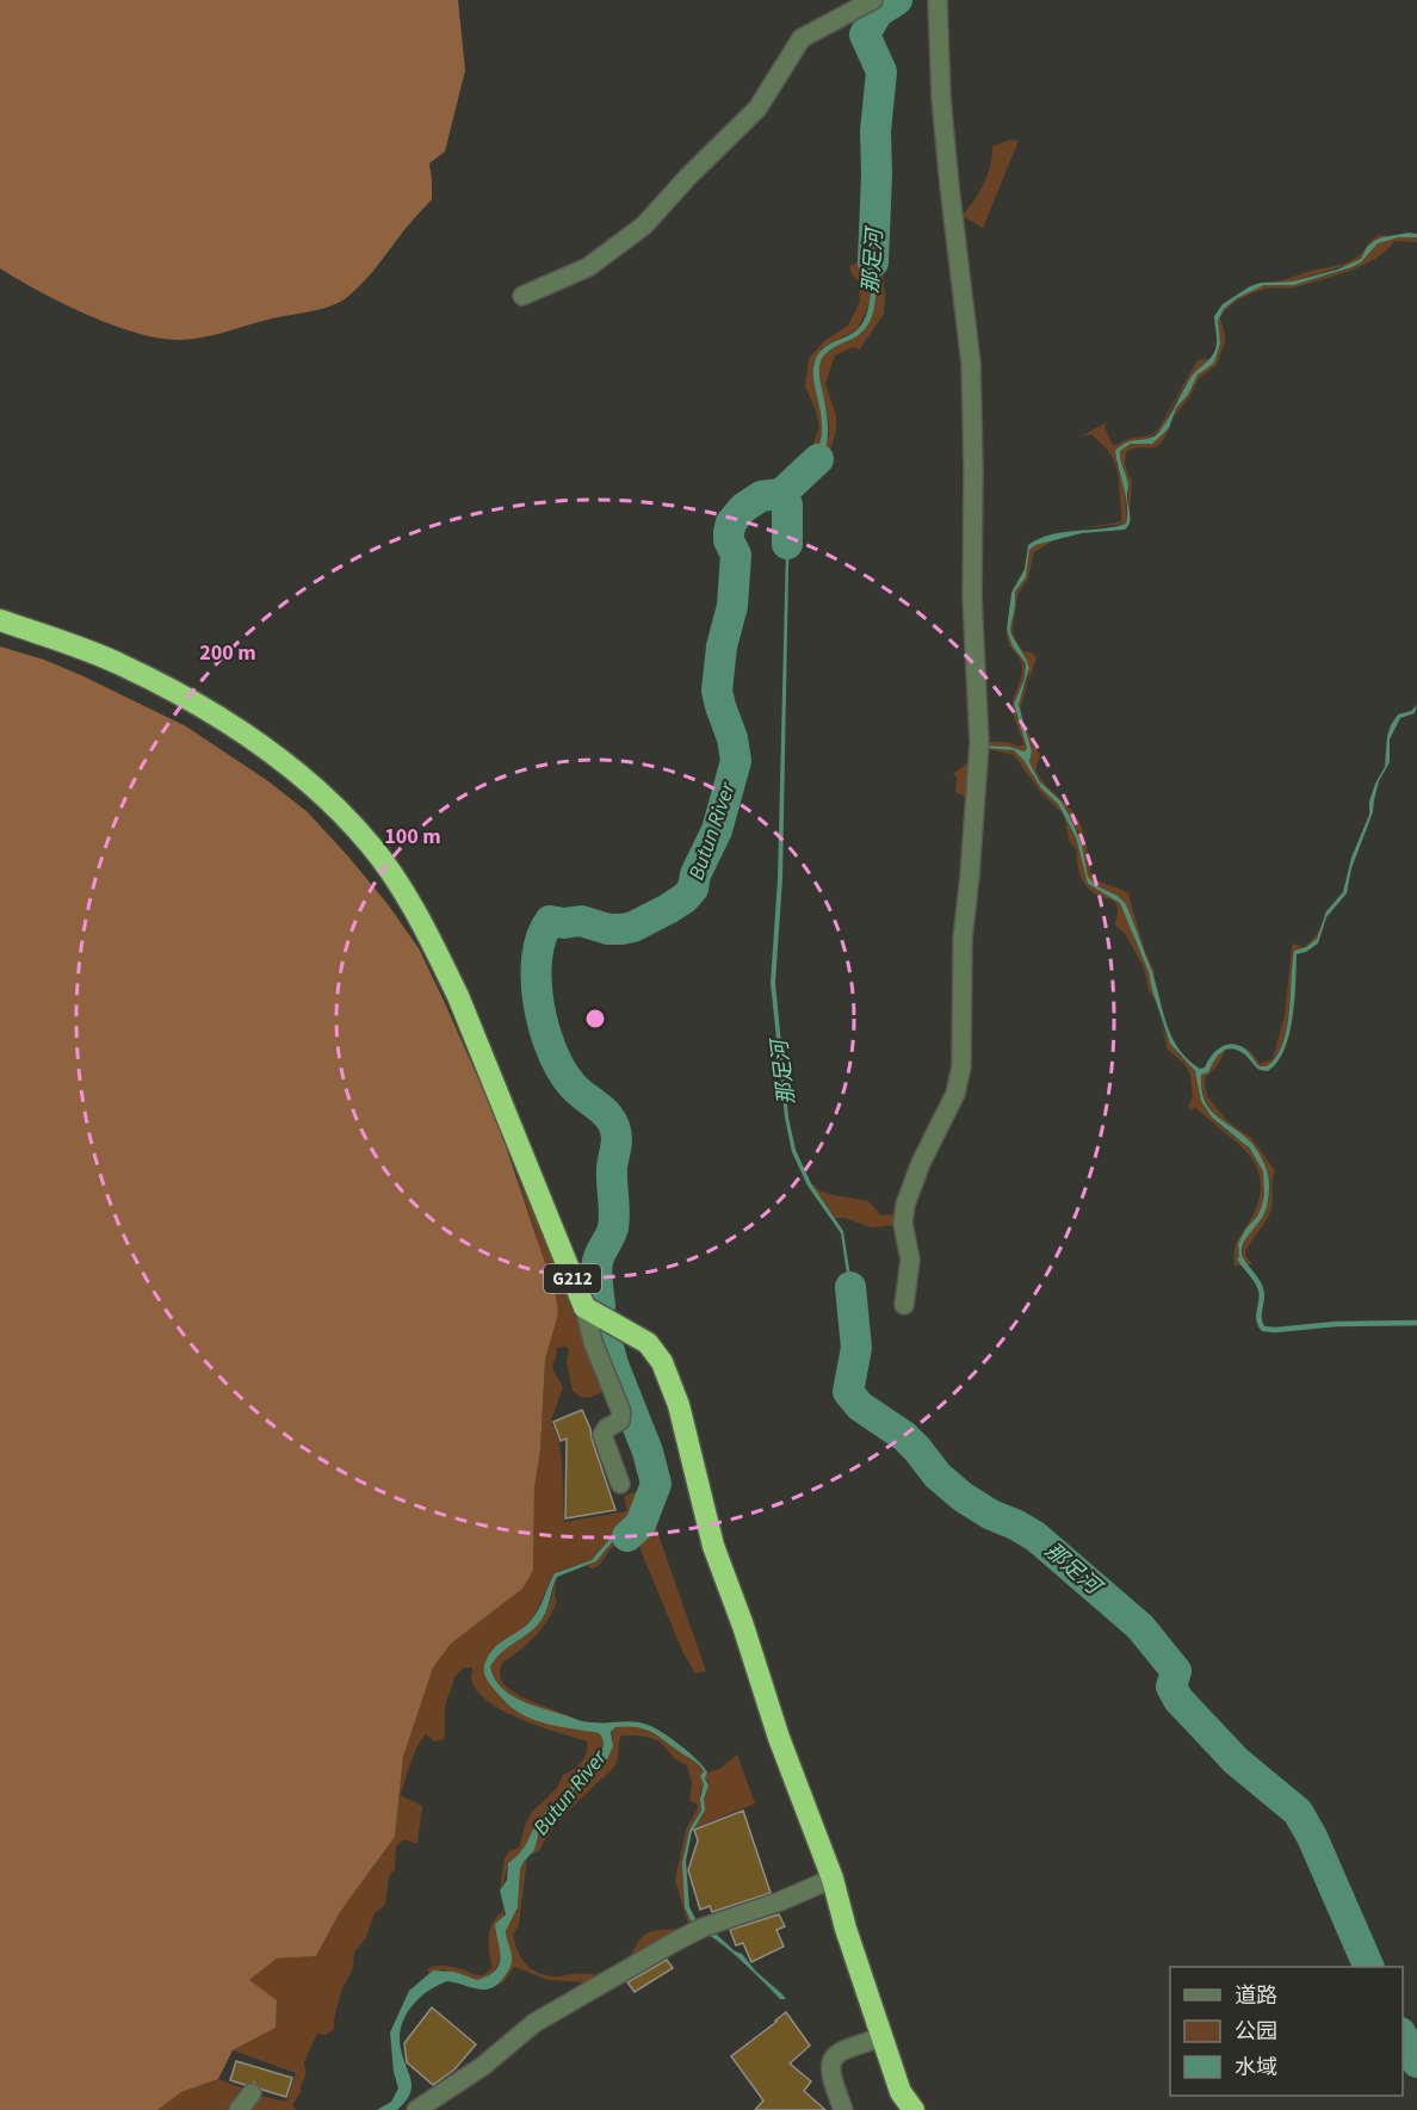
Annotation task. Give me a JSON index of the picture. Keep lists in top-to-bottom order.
{
  "streets": {
    "highway": ["G212"]
  },
  "water": ["那足河", "Butun River"],
  "legend": ["道路", "公园", "水域"],
  "rings": ["200 m", "100 m"]
}
